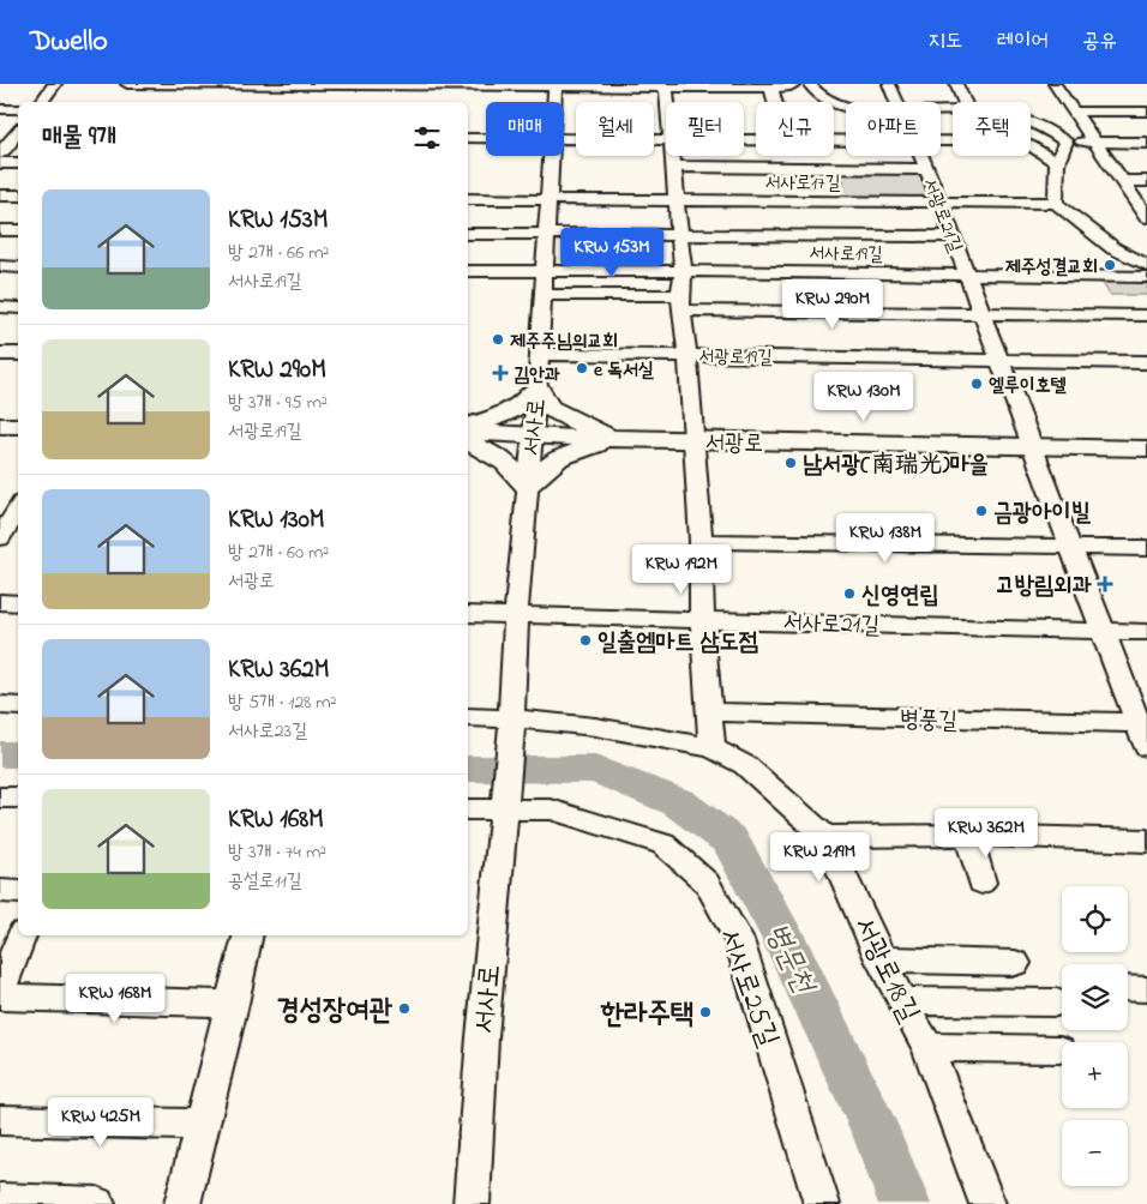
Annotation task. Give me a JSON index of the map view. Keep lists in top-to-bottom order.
{
  "streets": {
    "main road": ["서광로"],
    "street": [
      "서사로17길",
      "서광로21길",
      "서사로19길",
      "서광로19길",
      "서사로",
      "서사로21길",
      "병풍길",
      "서광로18길",
      "서사로25길"
    ]
  },
  "crossings": [
    ["서사로17길", "서광로21길"],
    ["서사로17길", "서광로19길"],
    ["서사로17길", "서사로"],
    ["서광로21길", "서사로19길"],
    ["서광로21길", "서광로19길"],
    ["서광로21길", "서광로"],
    ["서광로21길", "서사로21길"],
    ["서광로21길", "병풍길"],
    ["서사로19길", "서광로19길"],
    ["서사로19길", "서사로"],
    ["서광로19길", "서광로"],
    ["서사로", "서광로"],
    ["서사로", "서사로21길"],
    ["서사로", "서광로18길"],
    ["서사로", "서사로25길"]
  ],
  "water": ["병문천"],
  "places": {
    "other": [
      "제주성결교회",
      "제주주님의교회",
      "e 독서실",
      "엘루이호텔",
      "남서광(南瑞光)마을",
      "금광아이빌",
      "신영연립",
      "일출엠마트 삼도점",
      "경성장여관",
      "한라주택"
    ],
    "health": ["김안과", "고방림외과"]
  },
  "page": {
    "header": "Dwello",
    "nav": ["지도", "레이어", "공유"],
    "chip": [
      "매매",
      "월세",
      "필터",
      "신규",
      "아파트",
      "주택"
    ],
    "heading": "매물 9개",
    "list": [
      {
        "name": "KRW 153M",
        "note": "방 2개 · 66 m² · 서사로19길"
      },
      {
        "name": "KRW 290M",
        "note": "방 3개 · 95 m² · 서광로19길"
      },
      {
        "name": "KRW 130M",
        "note": "방 2개 · 60 m² · 서광로"
      },
      {
        "name": "KRW 362M",
        "note": "방 5개 · 128 m² · 서사로23길"
      },
      {
        "name": "KRW 168M",
        "note": "방 3개 · 74 m² · 공설로11길"
      }
    ],
    "price": [
      "KRW 153M",
      "KRW 290M",
      "KRW 130M",
      "KRW 138M",
      "KRW 192M",
      "KRW 362M",
      "KRW 219M",
      "KRW 168M",
      "KRW 425M"
    ],
    "map_buttons": ["+", "−"]
  }
}
